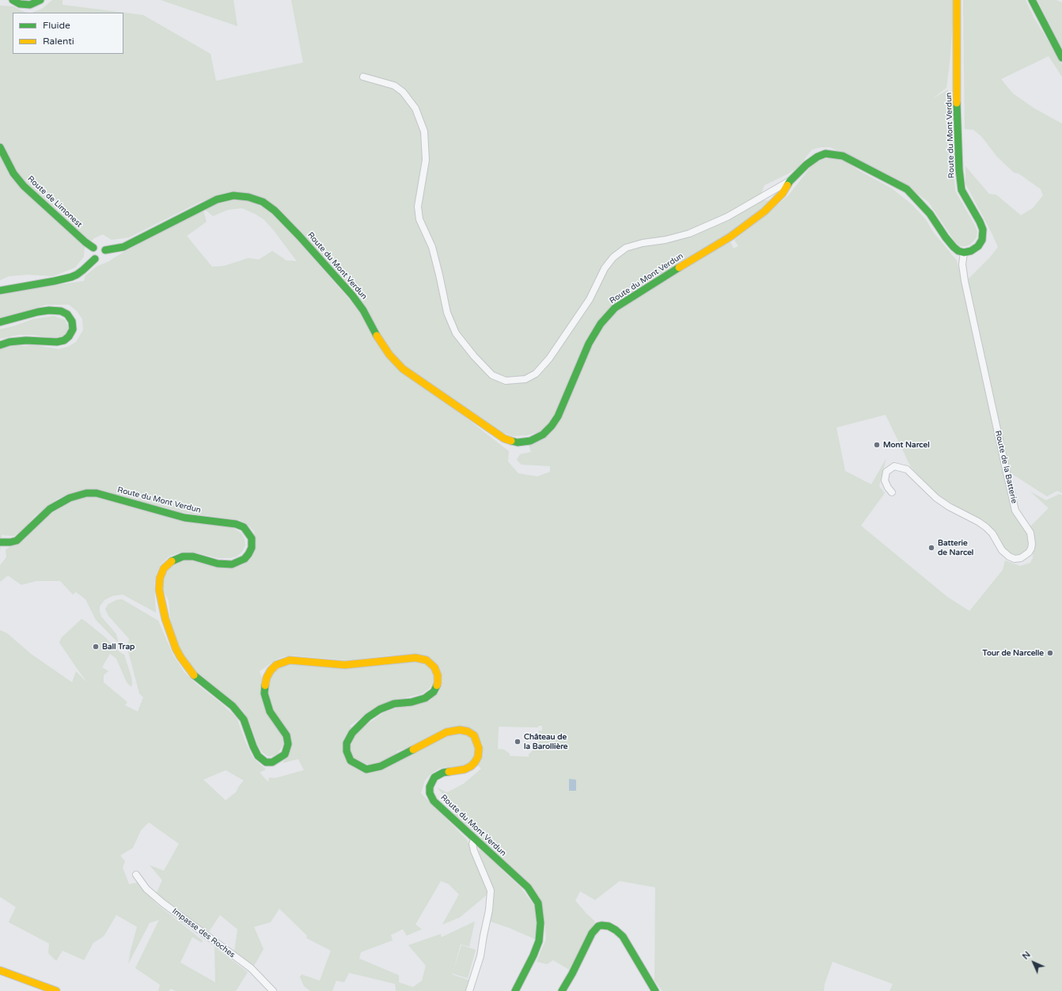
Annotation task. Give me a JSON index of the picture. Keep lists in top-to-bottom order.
{
  "streets": {
    "street": [
      "Route du Mont Verdun",
      "Route de Limonest",
      "Route de la Batterie",
      "Impasse des Roches"
    ]
  },
  "crossings": [
    ["Route du Mont Verdun", "Route de Limonest"],
    ["Route du Mont Verdun", "Route de la Batterie"]
  ],
  "places": [
    "Mont Narcel",
    "Batterie de Narcel",
    "Ball Trap",
    "Tour de Narcelle",
    "Château de la Barollière"
  ],
  "legend": ["Fluide", "Ralenti"],
  "north": "top left"
}
